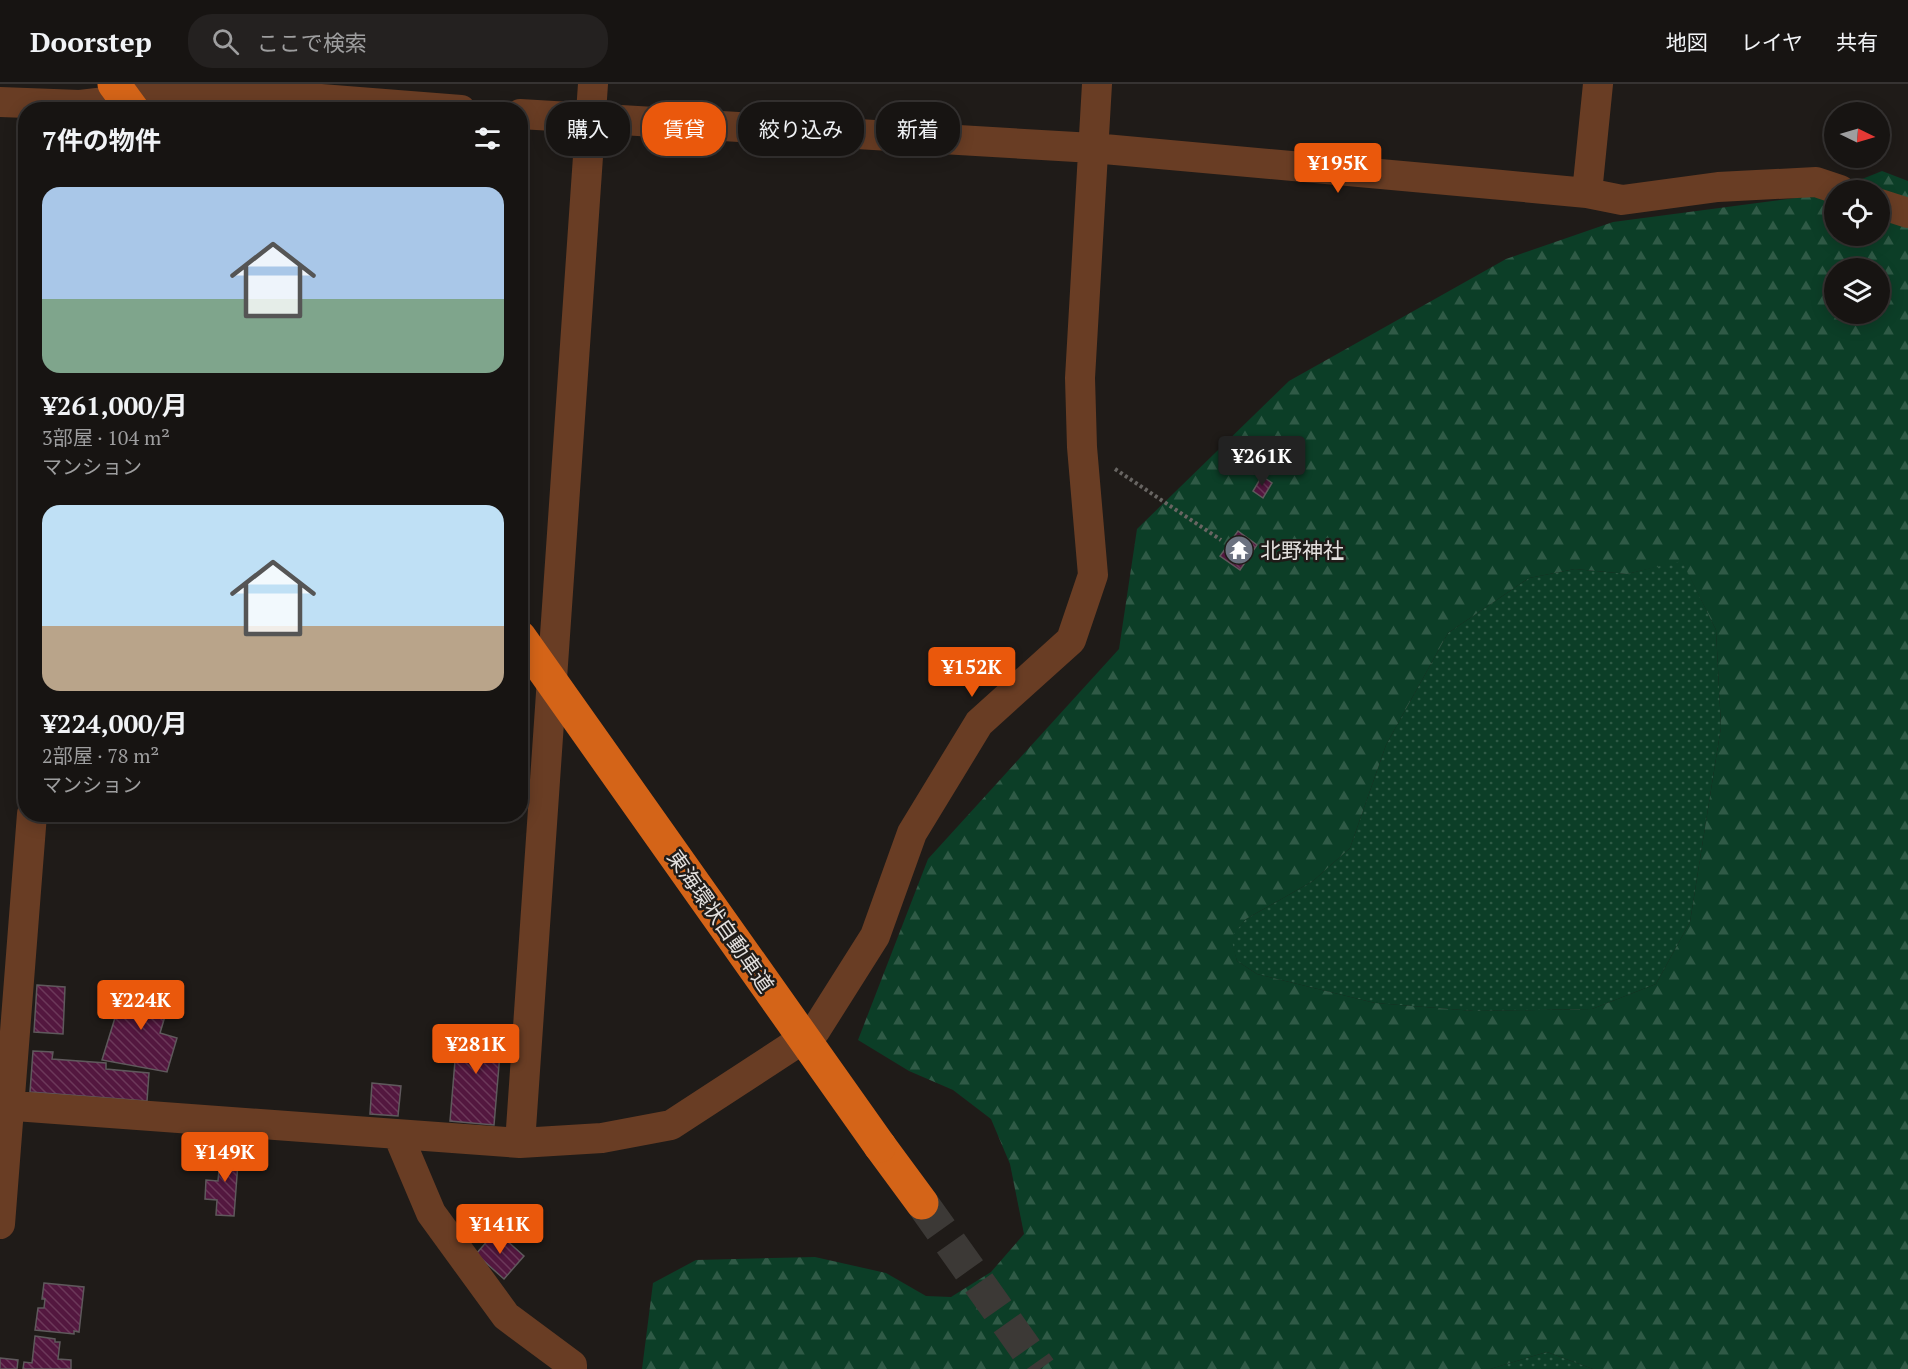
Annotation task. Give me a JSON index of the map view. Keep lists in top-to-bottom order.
{
  "streets": {
    "highway": ["東海環状自動車道"]
  },
  "places": {
    "temple": ["北野神社"]
  },
  "north": "right",
  "page": {
    "header": "Doorstep",
    "search": "ここで検索",
    "nav": ["地図", "レイヤ", "共有"],
    "chip": [
      "購入",
      "賃貸",
      "絞り込み",
      "新着"
    ],
    "heading": "7件の物件",
    "price": [
      "¥195K",
      "¥261K",
      "¥152K",
      "¥224K",
      "¥281K",
      "¥149K",
      "¥141K"
    ],
    "list": [
      {
        "name": "¥261,000/月",
        "note": "3部屋 · 104 m² · マンション"
      },
      {
        "name": "¥224,000/月",
        "note": "2部屋 · 78 m² · マンション"
      }
    ]
  }
}
